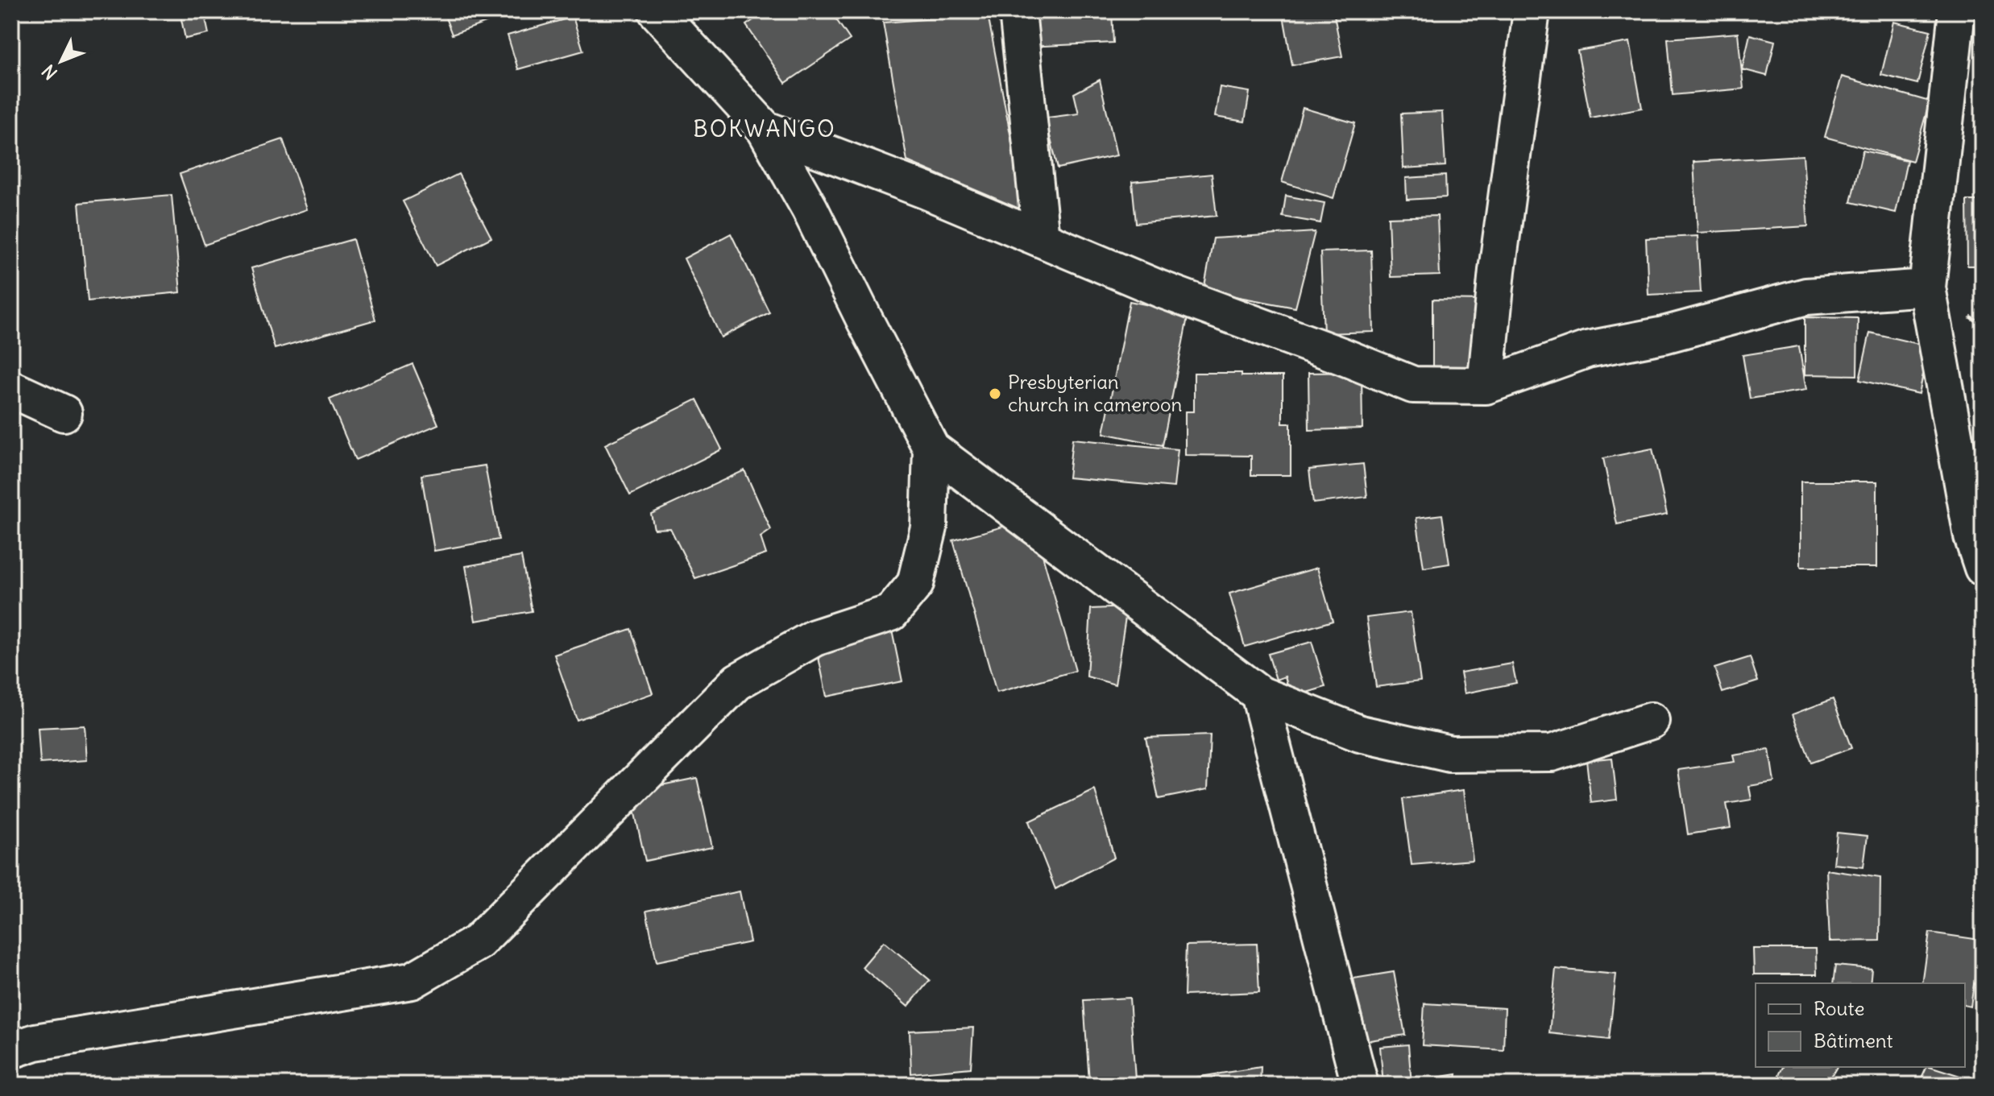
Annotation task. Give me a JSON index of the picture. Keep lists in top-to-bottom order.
{
  "districts": ["BOKWANGO"],
  "places": ["Presbyterian church in cameroon"],
  "legend": ["Route", "Bâtiment"],
  "north": "bottom left"
}
